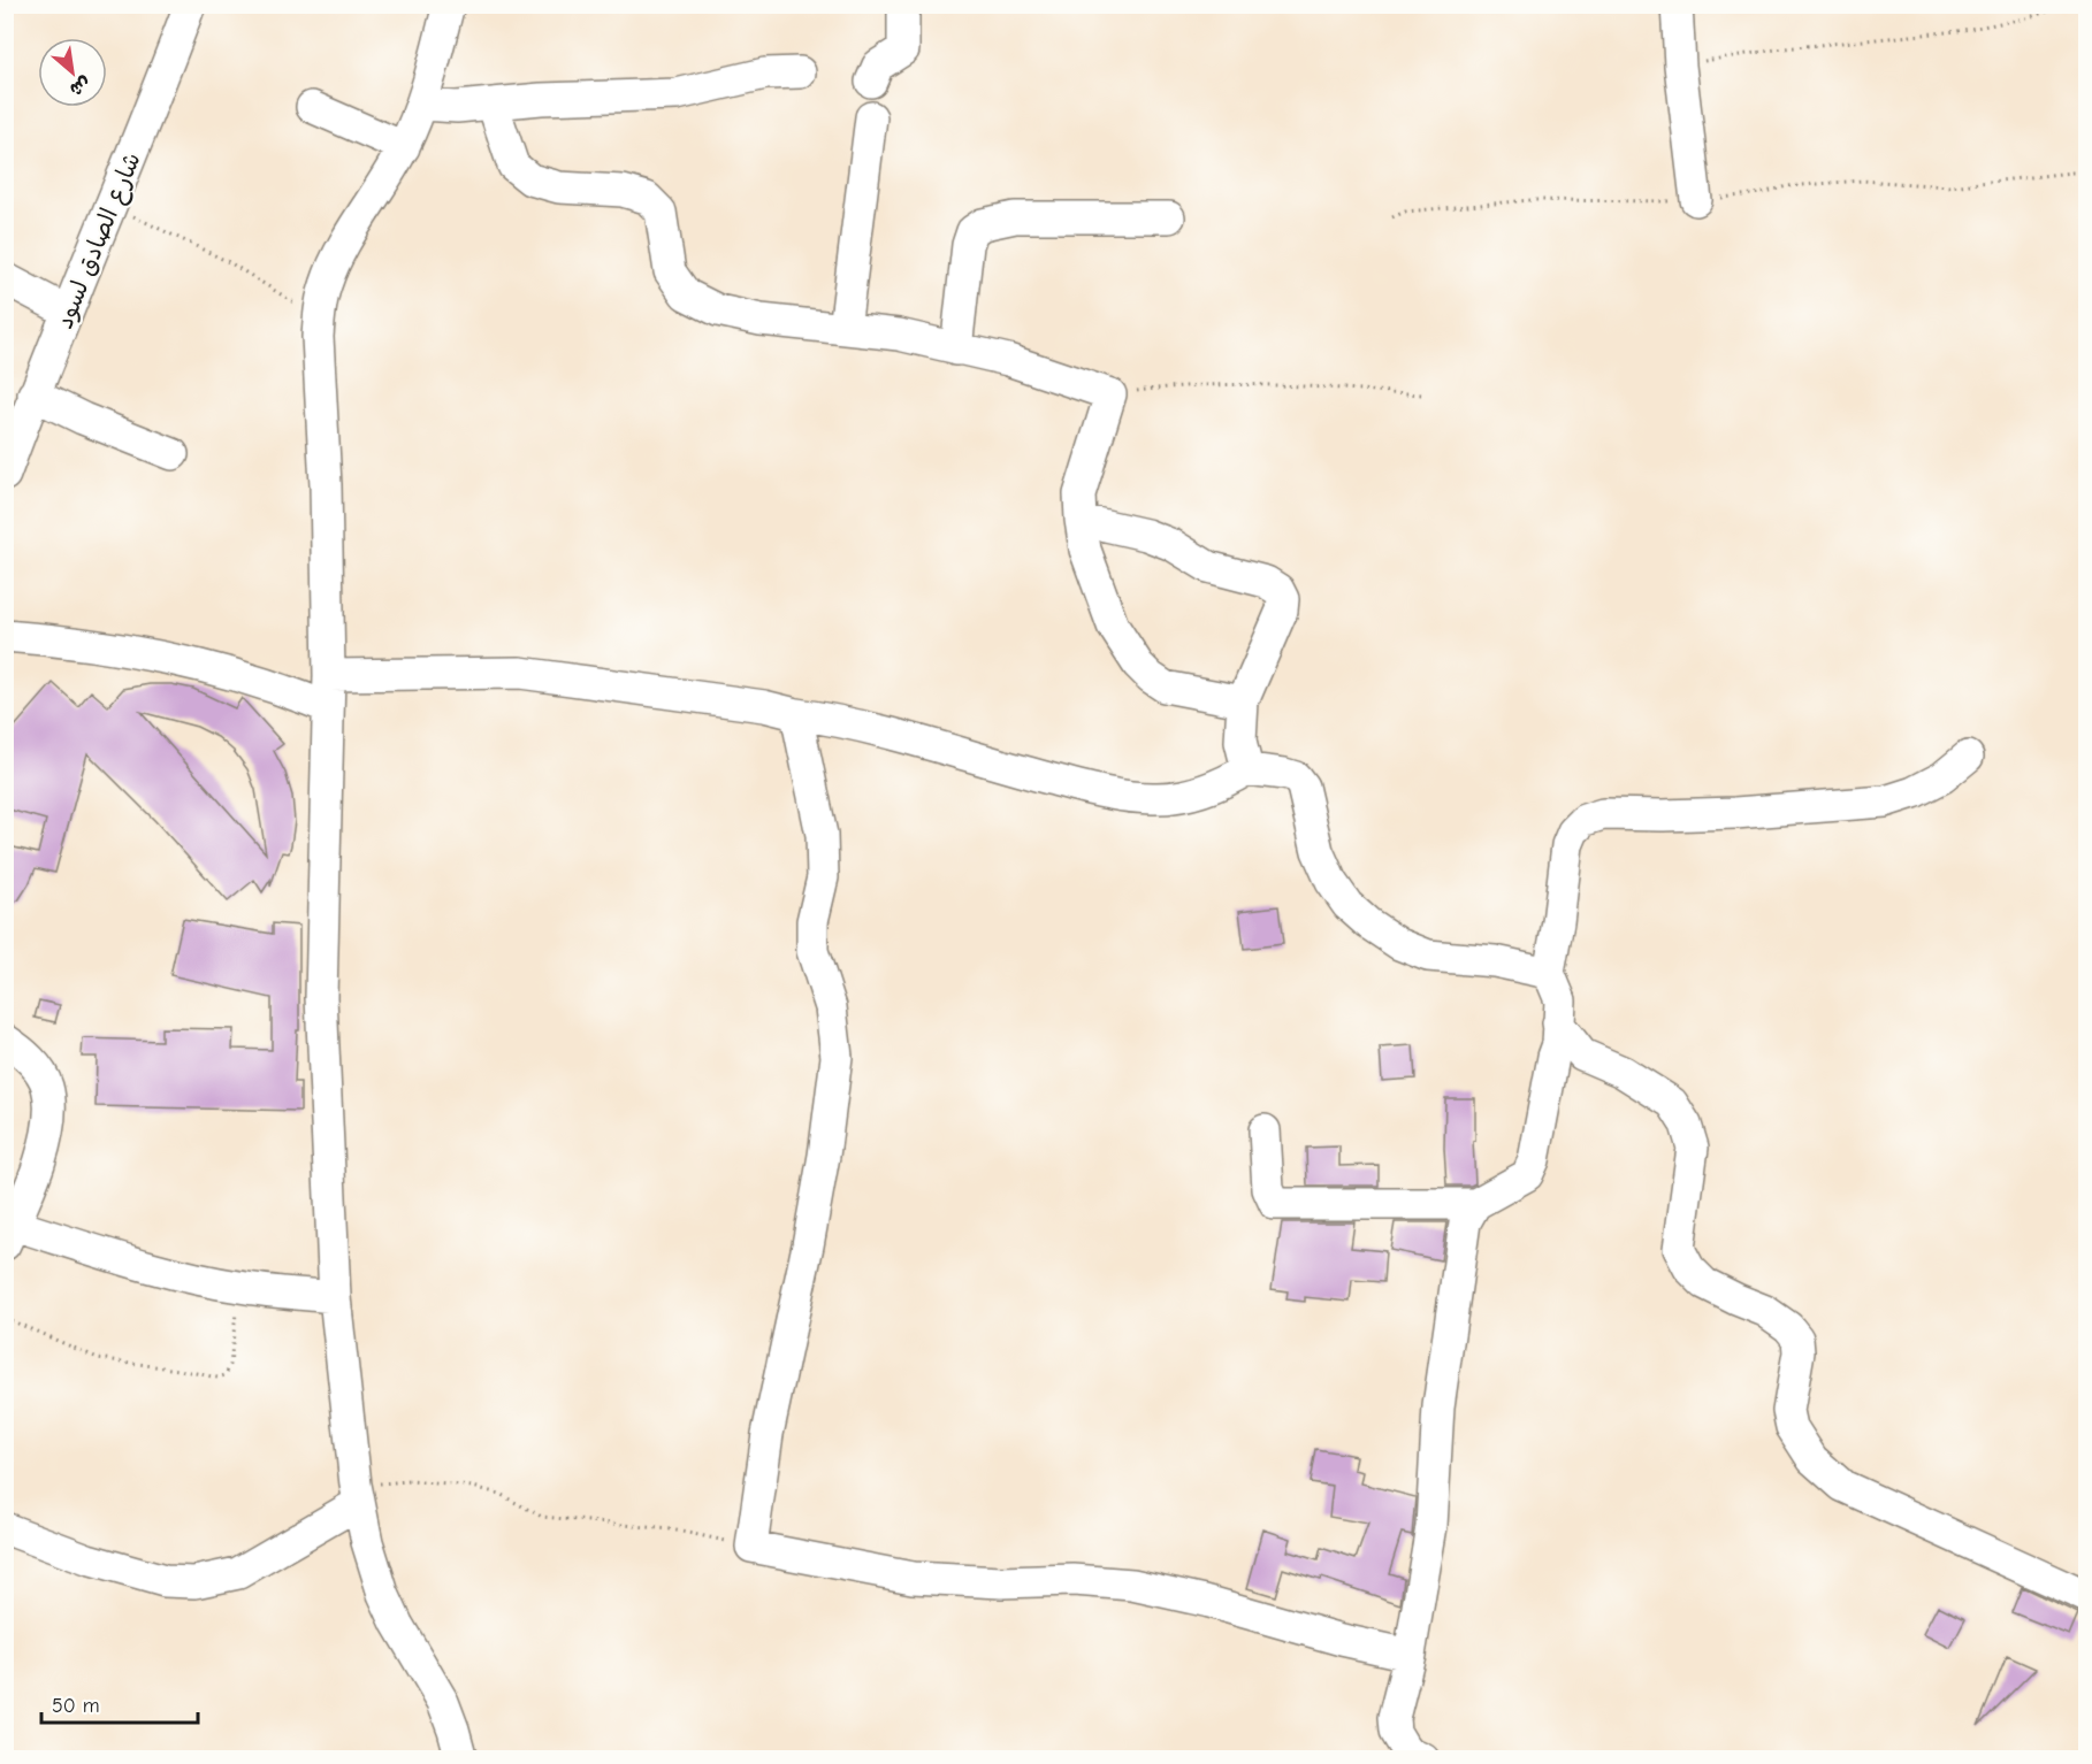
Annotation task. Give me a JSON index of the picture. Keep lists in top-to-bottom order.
{
  "streets": {
    "street": ["شارع الصادق لسود"]
  },
  "scale_bar": "50 m",
  "north": "bottom right"
}
